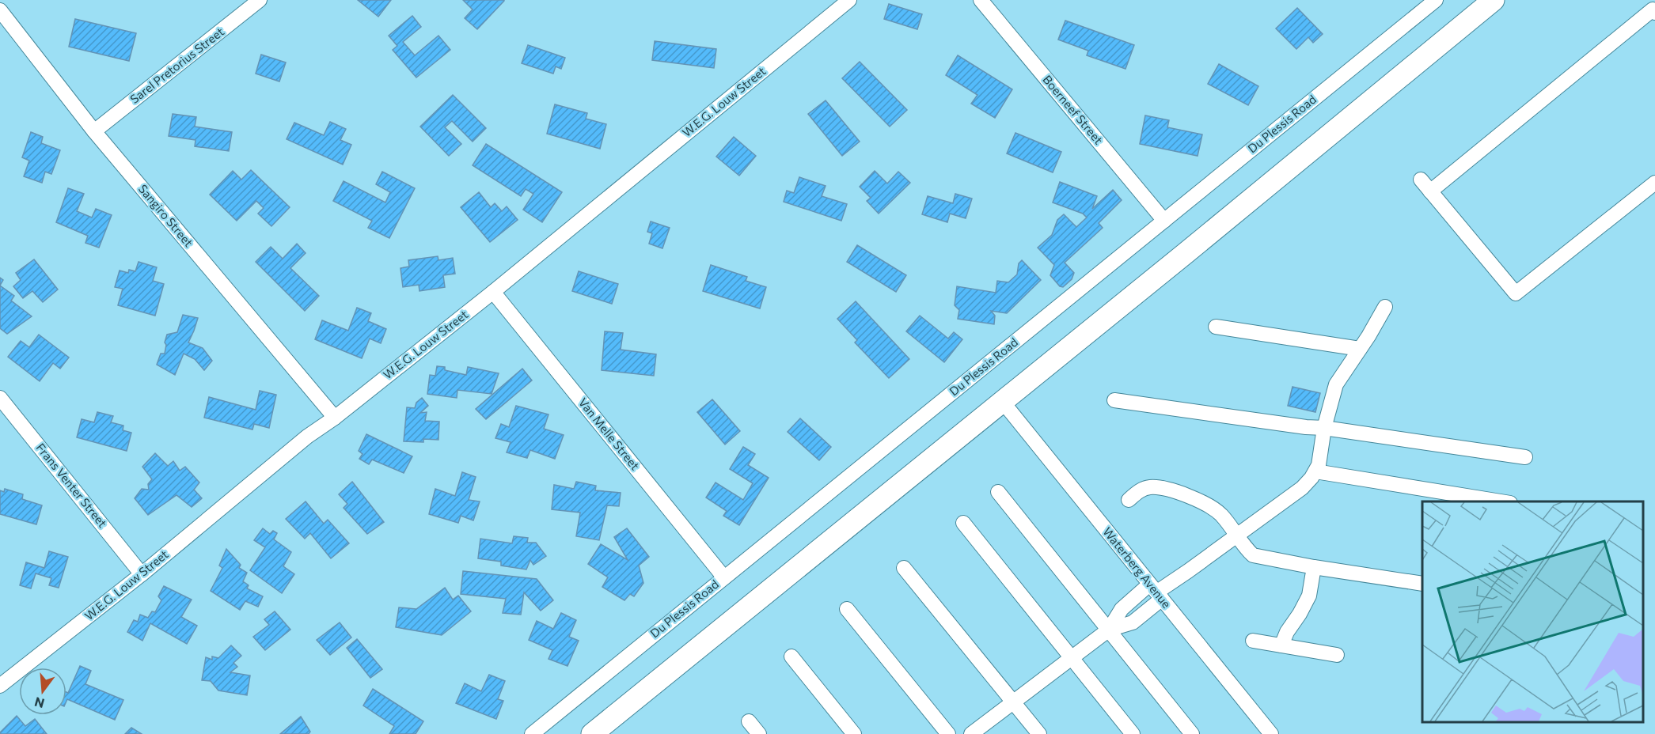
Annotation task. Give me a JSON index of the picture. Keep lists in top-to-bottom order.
{
  "streets": {
    "street": [
      "Sarel Pretorius Street",
      "W.E.G. Louw Street",
      "Boerneef Street",
      "Du Plessis Road",
      "Sangiro Street",
      "Van Melle Street",
      "Frans Venter Street",
      "Waterberg Avenue"
    ]
  },
  "crossings": [
    ["Sarel Pretorius Street", "Sangiro Street"],
    ["W.E.G. Louw Street", "Sangiro Street"],
    ["W.E.G. Louw Street", "Van Melle Street"],
    ["W.E.G. Louw Street", "Frans Venter Street"],
    ["Boerneef Street", "Du Plessis Road"],
    ["Du Plessis Road", "Van Melle Street"]
  ],
  "north": "bottom"
}
